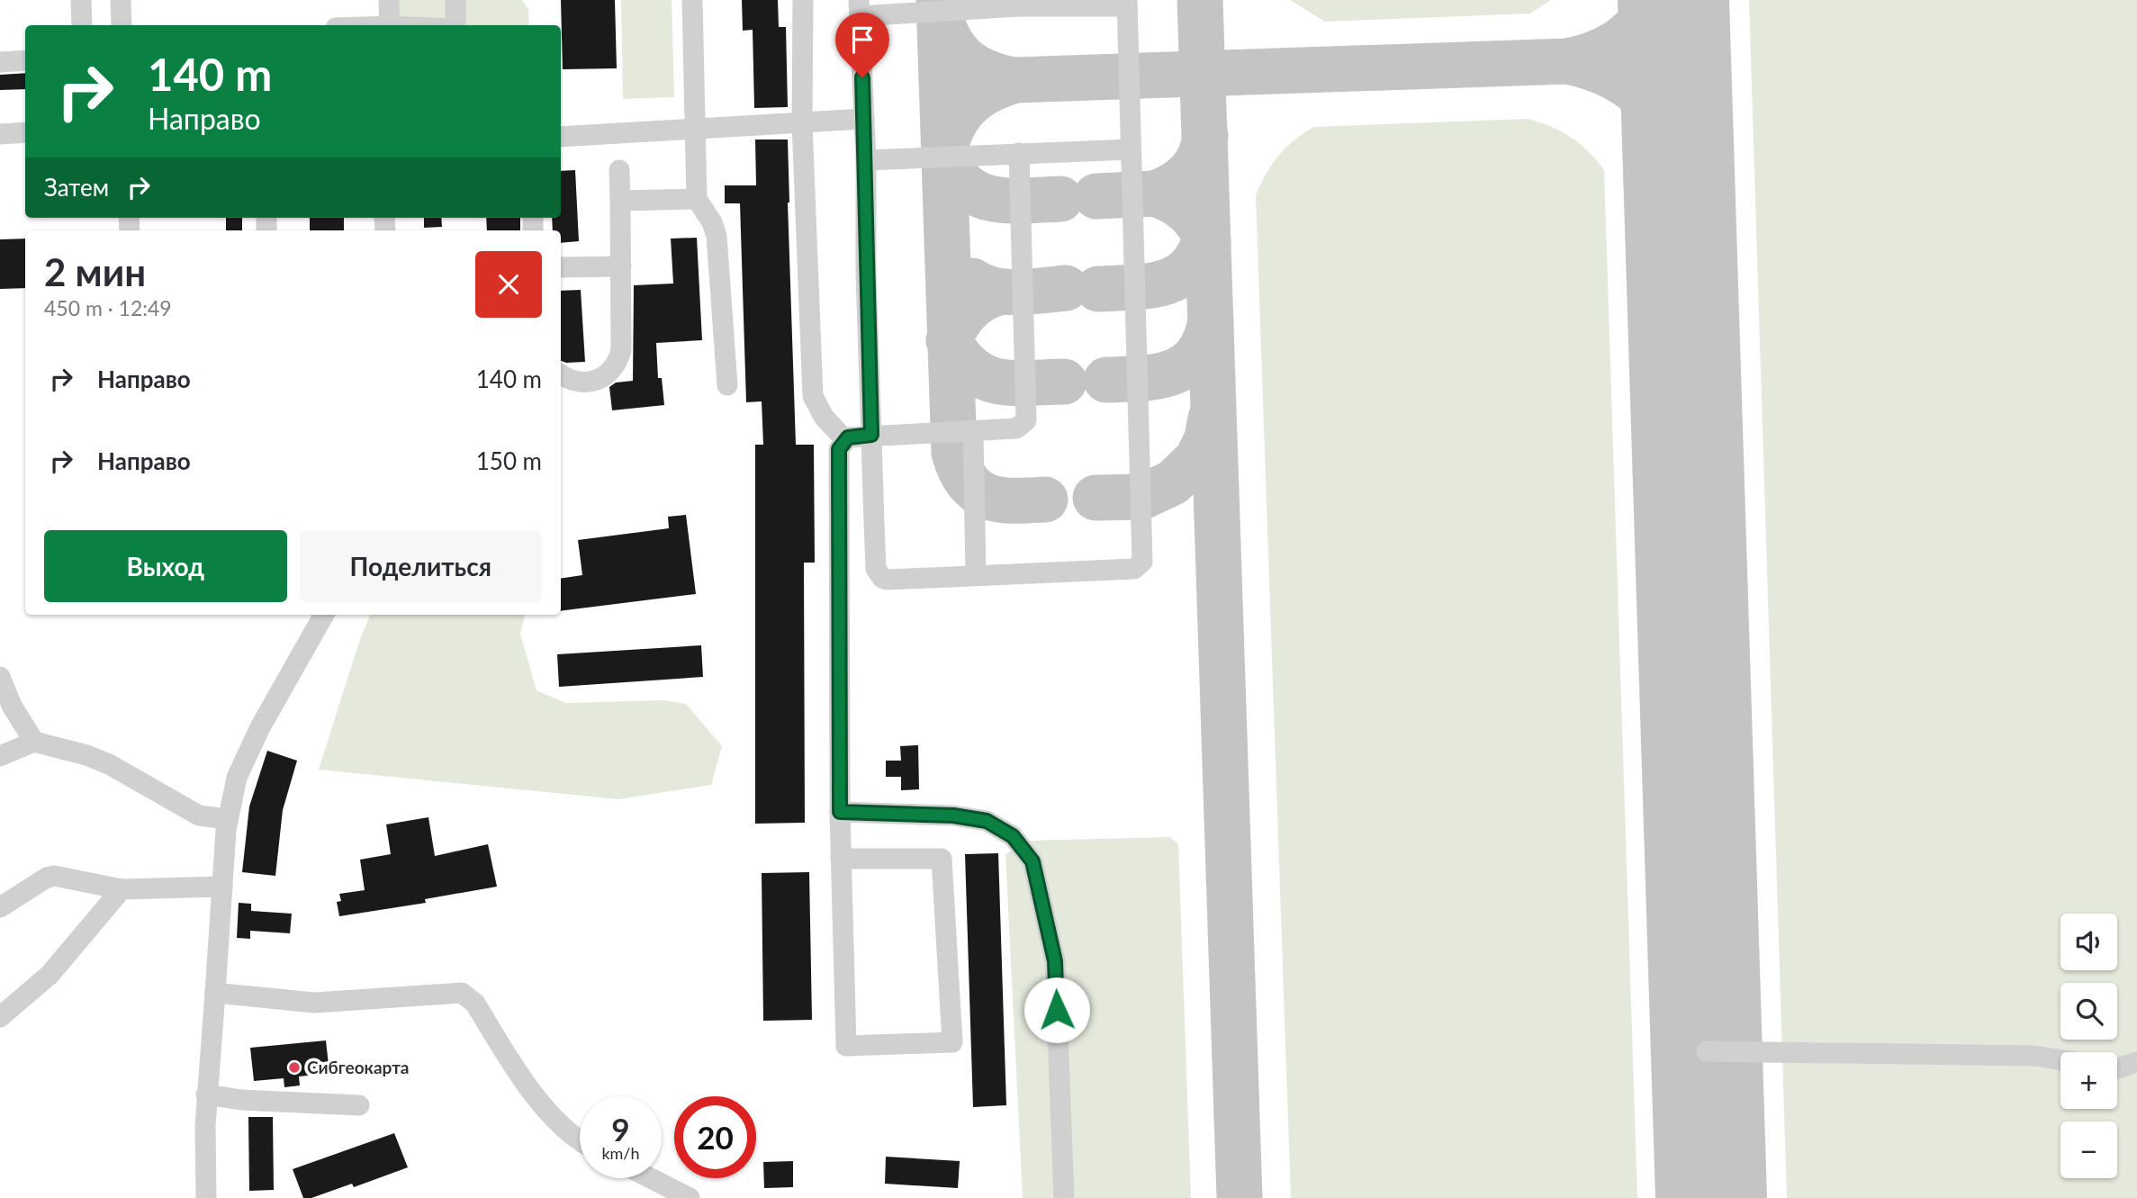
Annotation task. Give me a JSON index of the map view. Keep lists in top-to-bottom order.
{
  "places": ["Сибгеокарта"],
  "page": {
    "turn": ["140 m", "Направо"],
    "then": "Затем",
    "heading": ["2 мин", "450 m · 12:49"],
    "list": [
      {
        "name": "Направо",
        "value": "140 m"
      },
      {
        "name": "Направо",
        "value": "150 m"
      }
    ],
    "buttons": ["Выход", "Поделиться"],
    "map_buttons": ["+", "−"],
    "speed": "9 km/h",
    "limit": "20"
  }
}
